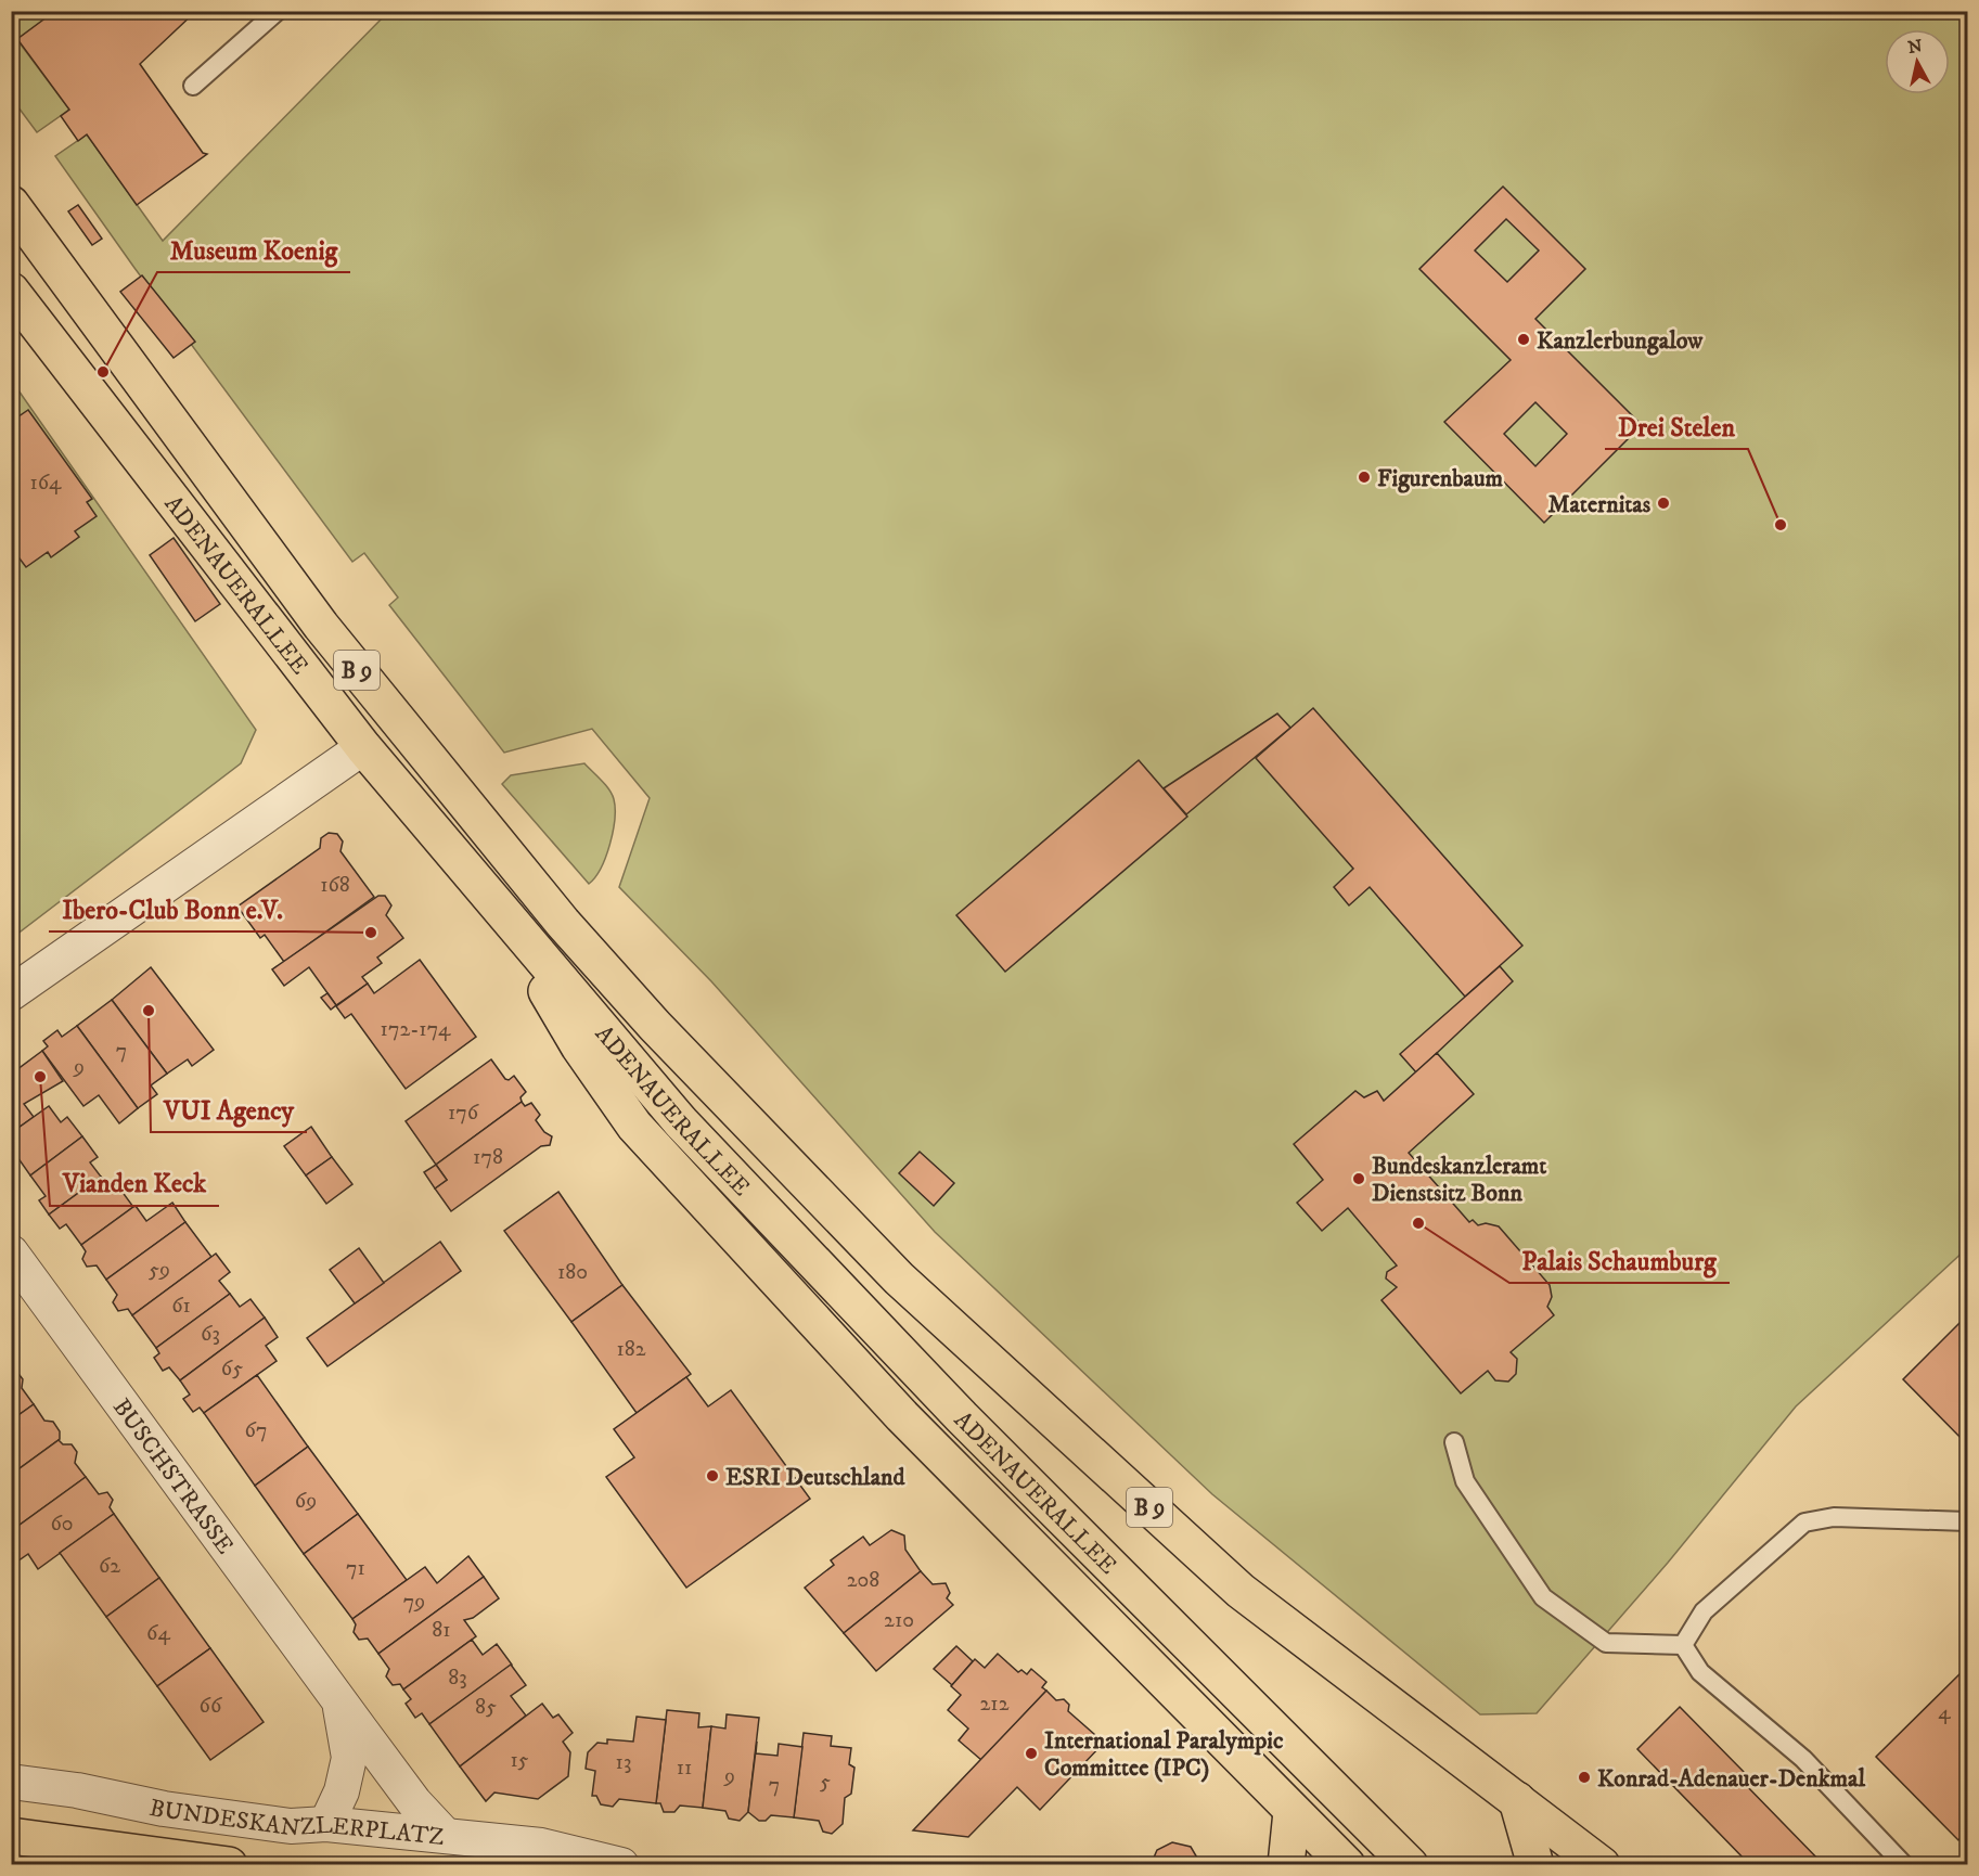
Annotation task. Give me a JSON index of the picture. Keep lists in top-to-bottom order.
{
  "streets": {
    "main road": ["ADENAUERALLEE", "B 9"],
    "street": ["BUSCHSTRASSE", "BUNDESKANZLERPLATZ"]
  },
  "crossings": [
    ["ADENAUERALLEE", "B 9"],
    ["BUSCHSTRASSE", "BUNDESKANZLERPLATZ"]
  ],
  "places": [
    "Kanzlerbungalow",
    "Museum Koenig",
    "Figurenbaum",
    "Maternitas",
    "Drei Stelen",
    "Ibero-Club Bonn e.V.",
    "VUI Agency",
    "Vianden Keck",
    "Bundeskanzleramt Dienstsitz Bonn",
    "Palais Schaumburg",
    "ESRI Deutschland",
    "International Paralympic Committee (IPC)",
    "Konrad-Adenauer-Denkmal"
  ],
  "house_numbers": [
    "164",
    "168",
    "172-174",
    "7",
    "9",
    "176",
    "178",
    "59",
    "180",
    "61",
    "63",
    "182",
    "65",
    "67",
    "69",
    "60",
    "62",
    "71",
    "208",
    "79",
    "210",
    "81",
    "64",
    "83",
    "212",
    "66",
    "85",
    "4",
    "15",
    "13",
    "11",
    "9",
    "5",
    "7"
  ],
  "north": "top"
}
